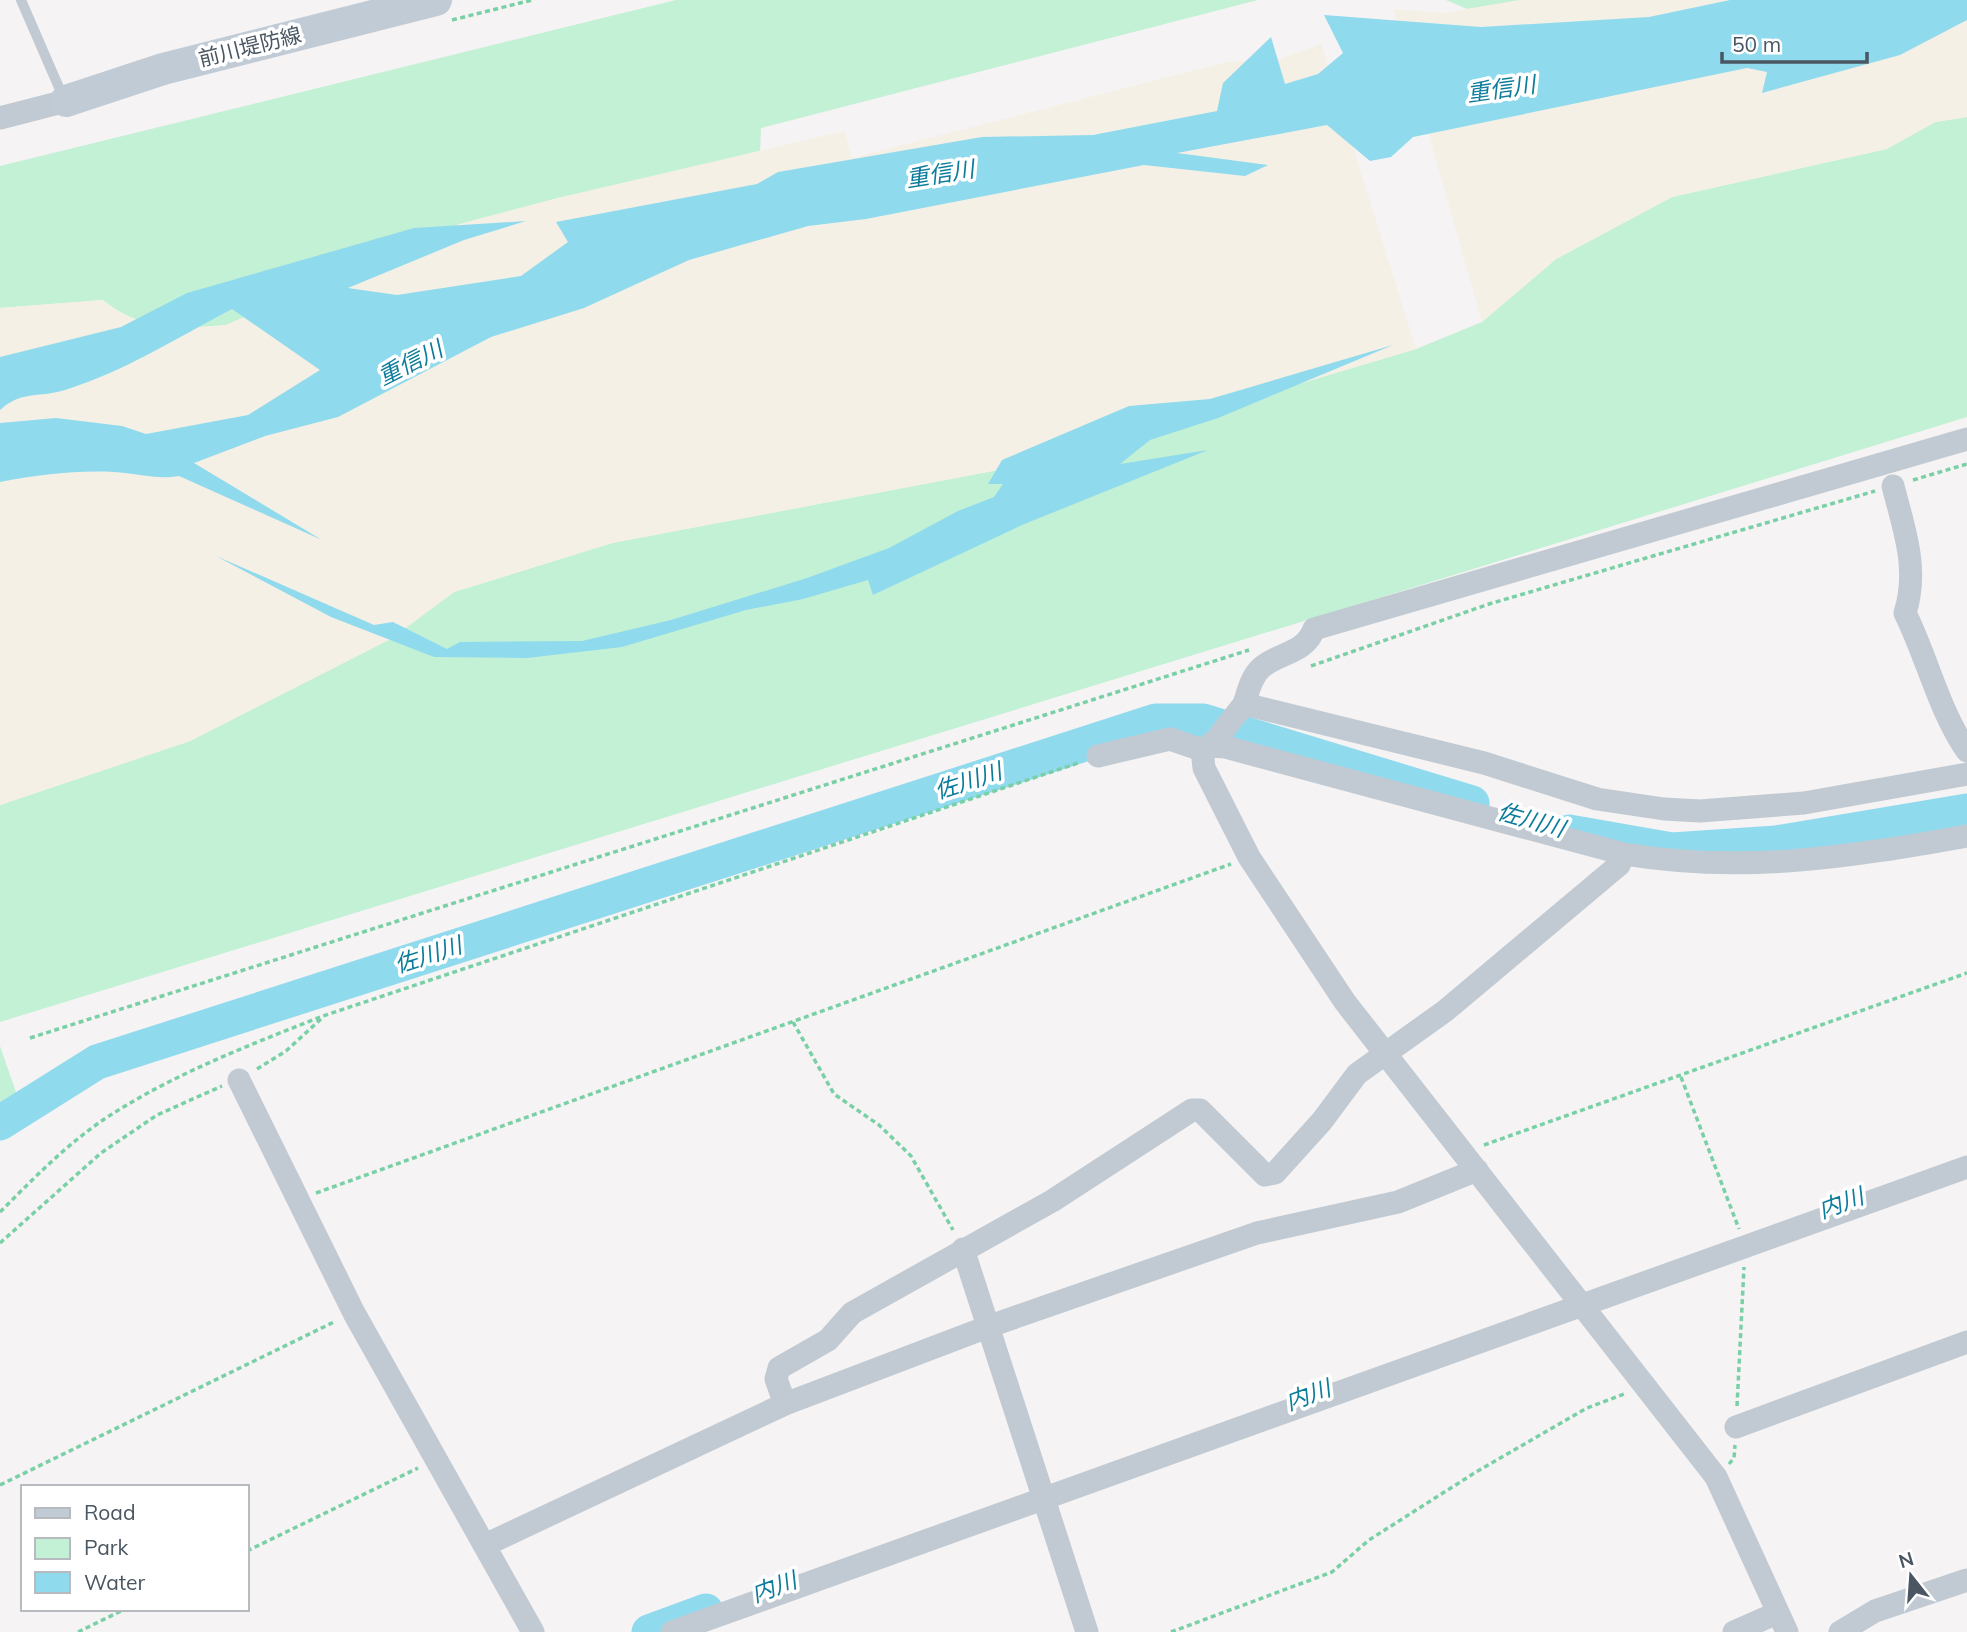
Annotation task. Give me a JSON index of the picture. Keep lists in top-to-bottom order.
{
  "streets": {
    "street": ["前川堤防線"]
  },
  "water": ["重信川", "佐川川", "内川"],
  "legend": ["Road", "Park", "Water"],
  "scale_bar": "50 m",
  "north": "top"
}
